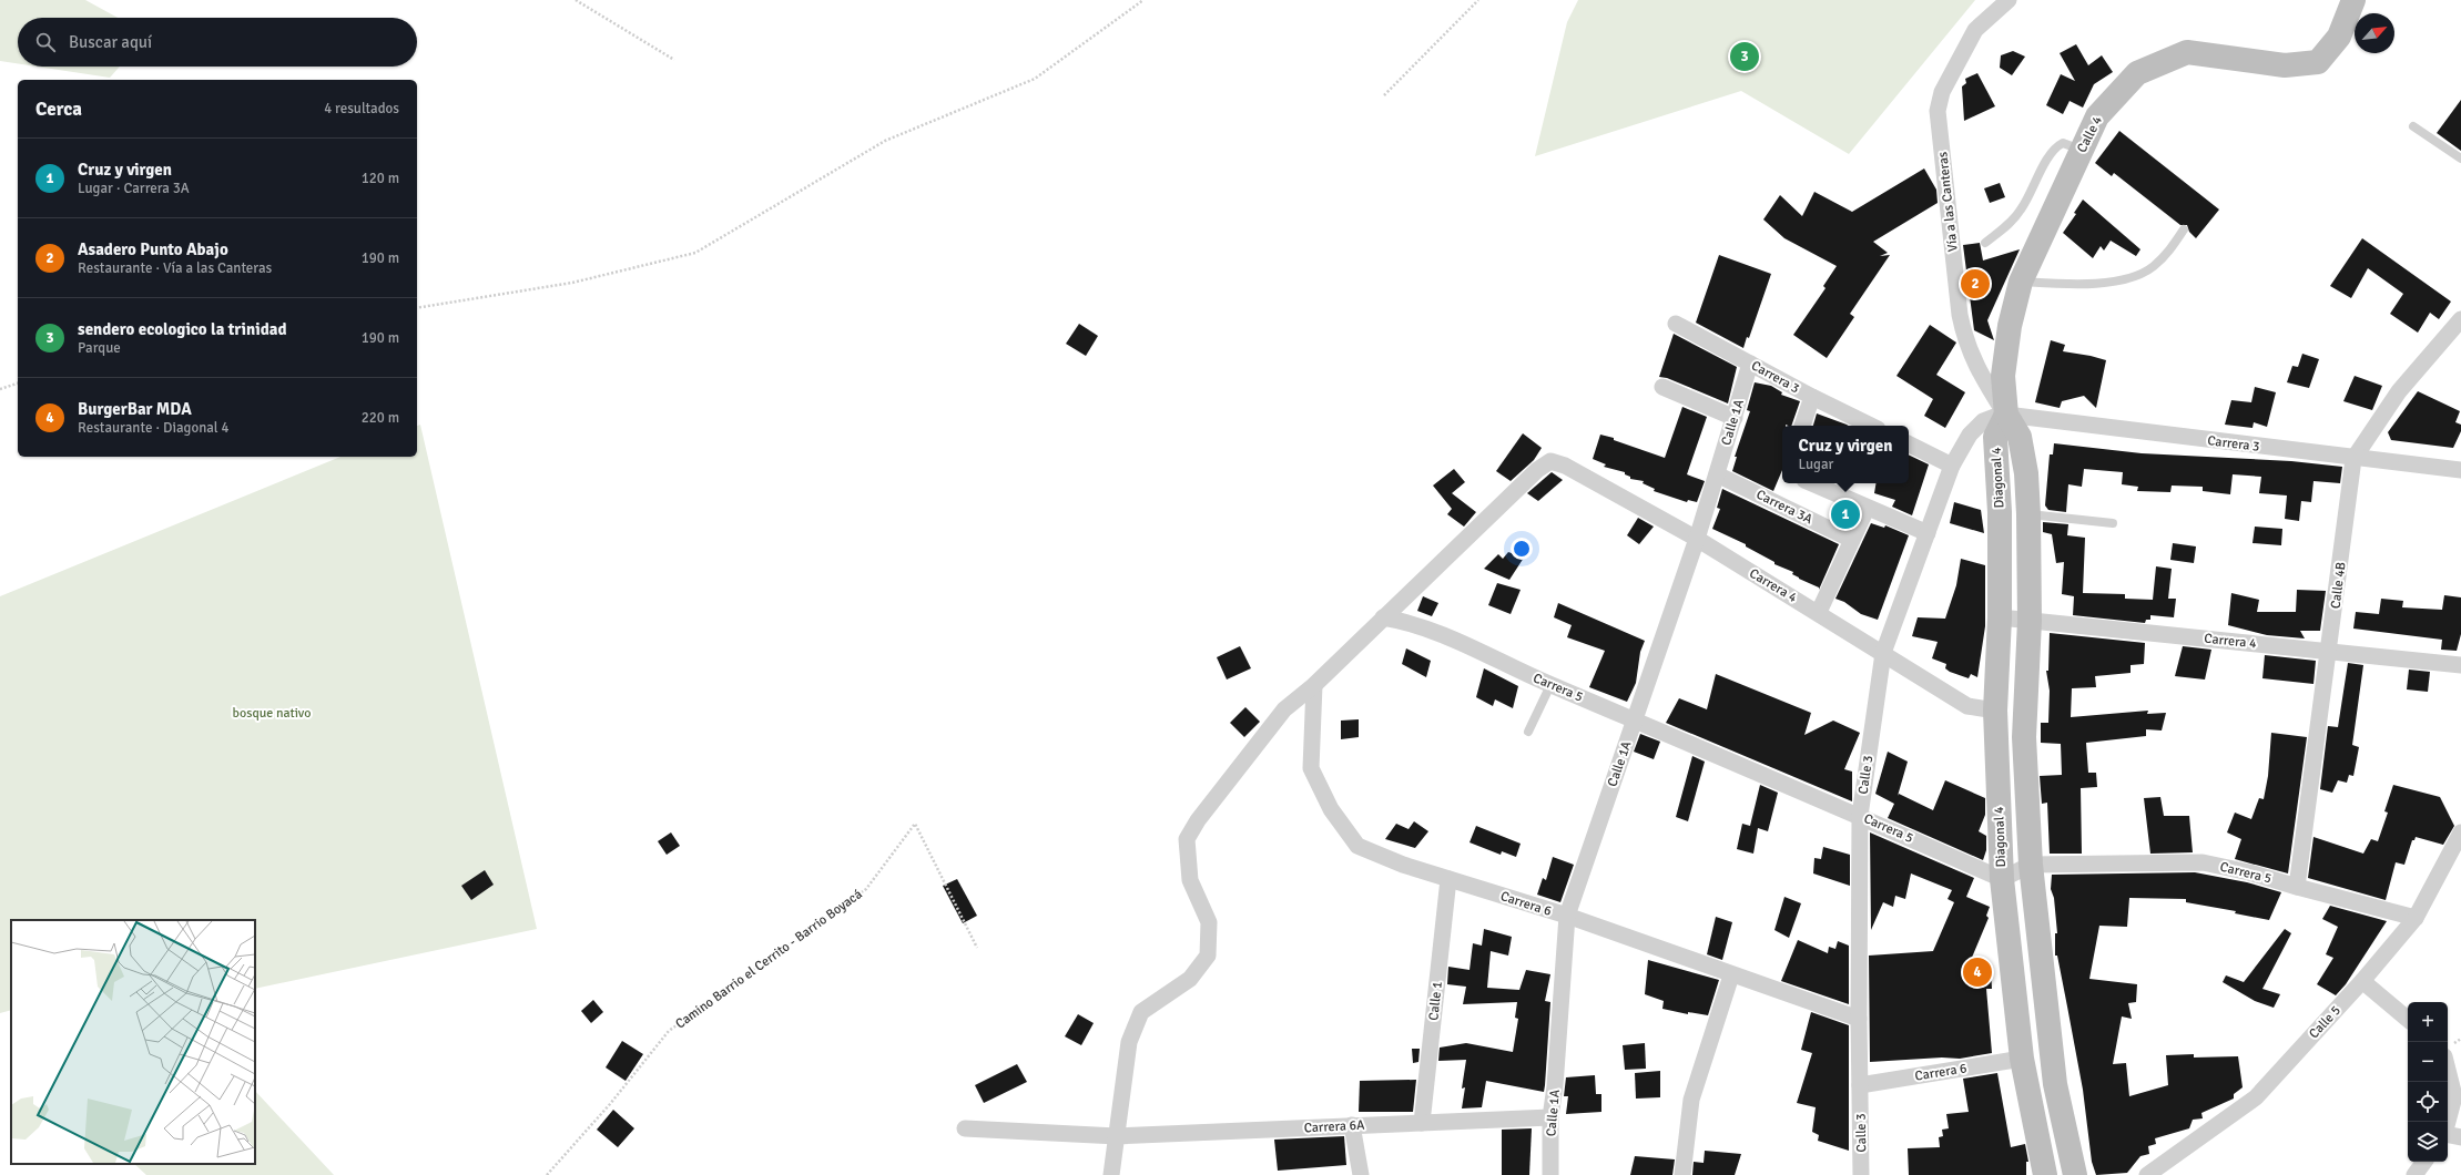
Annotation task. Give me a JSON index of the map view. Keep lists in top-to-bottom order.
{
  "streets": {
    "street": [
      "Calle 4",
      "Vía a las Canteras",
      "Carrera 3",
      "Calle 1A",
      "Diagonal 4",
      "Carrera 3A",
      "Carrera 4",
      "Calle 4B",
      "Carrera 5",
      "Calle 3",
      "Carrera 6",
      "Calle 1",
      "Calle 5",
      "Carrera 6A"
    ],
    "path": ["Camino Barrio el Cerrito - Barrio Boyacá"]
  },
  "crossings": [
    ["Calle 4", "Vía a las Canteras"],
    ["Calle 4", "Carrera 3"],
    ["Calle 4", "Diagonal 4"],
    ["Calle 4", "Calle 3"],
    ["Vía a las Canteras", "Carrera 3"],
    ["Vía a las Canteras", "Diagonal 4"],
    ["Vía a las Canteras", "Calle 3"],
    ["Carrera 3", "Calle 1A"],
    ["Carrera 3", "Diagonal 4"],
    ["Carrera 3", "Calle 4B"],
    ["Carrera 3", "Calle 3"],
    ["Calle 1A", "Carrera 3A"],
    ["Calle 1A", "Carrera 4"],
    ["Calle 1A", "Carrera 5"],
    ["Calle 1A", "Carrera 6"],
    ["Calle 1A", "Carrera 6A"],
    ["Diagonal 4", "Carrera 4"],
    ["Diagonal 4", "Carrera 5"],
    ["Diagonal 4", "Calle 3"],
    ["Diagonal 4", "Carrera 6"],
    ["Carrera 4", "Calle 4B"],
    ["Carrera 4", "Carrera 5"],
    ["Carrera 4", "Calle 3"],
    ["Calle 4B", "Carrera 5"],
    ["Carrera 5", "Calle 3"],
    ["Carrera 5", "Calle 5"],
    ["Calle 3", "Carrera 6"],
    ["Carrera 6", "Calle 1"],
    ["Calle 1", "Carrera 6A"]
  ],
  "parks": ["bosque nativo"],
  "north": "top right",
  "page": {
    "search": "Buscar aquí",
    "pins": [
      "3",
      "2",
      "1",
      "4"
    ],
    "heading": ["Cerca", "4 resultados"],
    "list": [
      {
        "mark": "1",
        "name": "Cruz y virgen",
        "note": "Lugar · Carrera 3A",
        "value": "120 m"
      },
      {
        "mark": "2",
        "name": "Asadero Punto Abajo",
        "note": "Restaurante · Vía a las Canteras",
        "value": "190 m"
      },
      {
        "mark": "3",
        "name": "sendero ecologico la trinidad",
        "note": "Parque",
        "value": "190 m"
      },
      {
        "mark": "4",
        "name": "BurgerBar MDA",
        "note": "Restaurante · Diagonal 4",
        "value": "220 m"
      }
    ],
    "popup": ["Cruz y virgen", "Lugar"],
    "map_buttons": ["+", "−"]
  }
}
